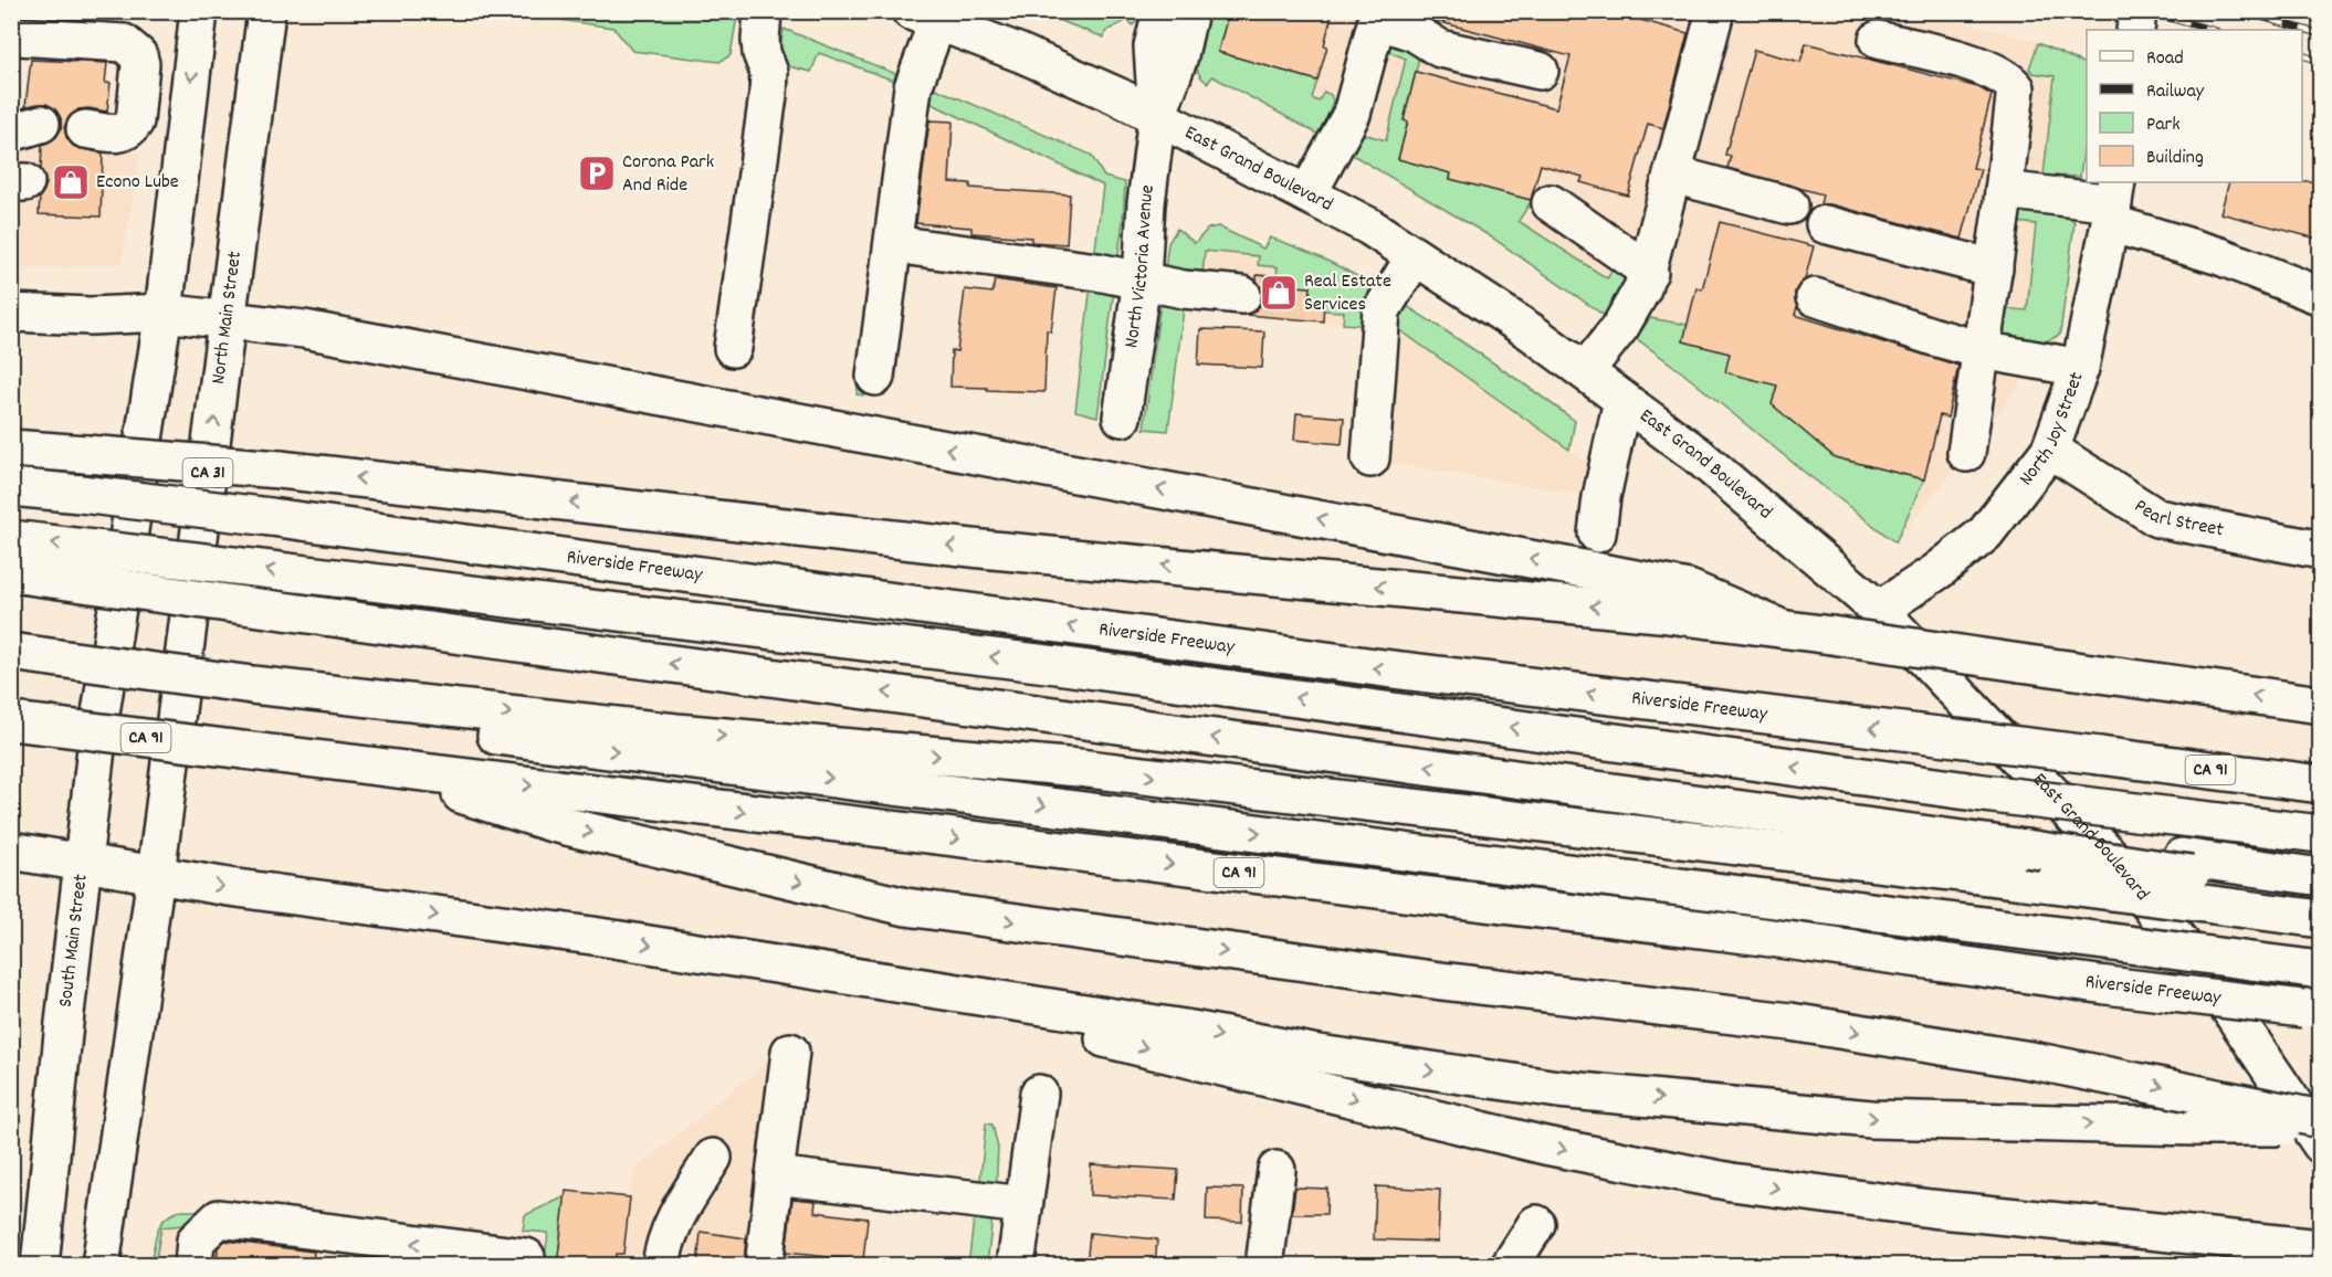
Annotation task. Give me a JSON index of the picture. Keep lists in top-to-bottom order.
{
  "streets": {
    "main road": [
      "East Grand Boulevard",
      "North Victoria Avenue",
      "North Main Street",
      "North Joy Street",
      "CA 31",
      "Pearl Street",
      "Riverside Freeway",
      "CA 91",
      "South Main Street"
    ]
  },
  "crossings": [
    ["East Grand Boulevard", "North Victoria Avenue"],
    ["East Grand Boulevard", "North Joy Street"],
    ["North Joy Street", "Pearl Street"]
  ],
  "one_way": ["North Main Street"],
  "places": {
    "parking": ["Corona Park And Ride"],
    "shop": ["Econo Lube", "Real Estate Services"]
  },
  "legend": [
    "Road",
    "Railway",
    "Park",
    "Building"
  ]
}
